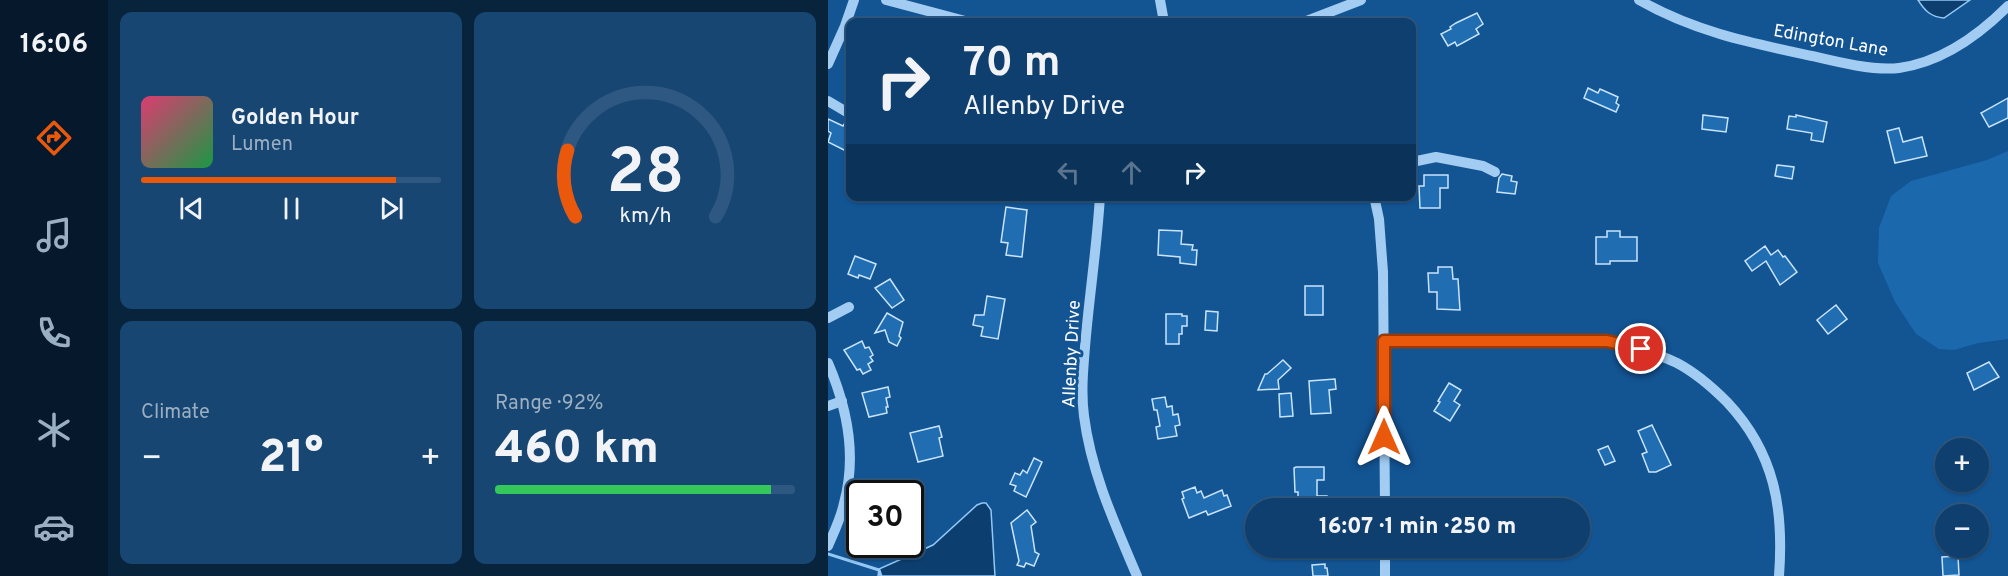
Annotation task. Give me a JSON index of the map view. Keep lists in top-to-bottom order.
{
  "streets": {
    "street": ["Edington Lane", "Allenby Drive"]
  },
  "page": {
    "tabs": "16:06",
    "turn": ["70 m", "Allenby Drive"],
    "song": ["Golden Hour", "Lumen"],
    "tile": [
      "Climate",
      ["Range · 92%", "460 km"]
    ],
    "heat": ["−", "21°", "+"],
    "map_buttons": ["+", "−"],
    "limit": "30",
    "trip": "16:07 · 1 min · 250 m",
    "gauge": ["28", "km/h"]
  }
}
